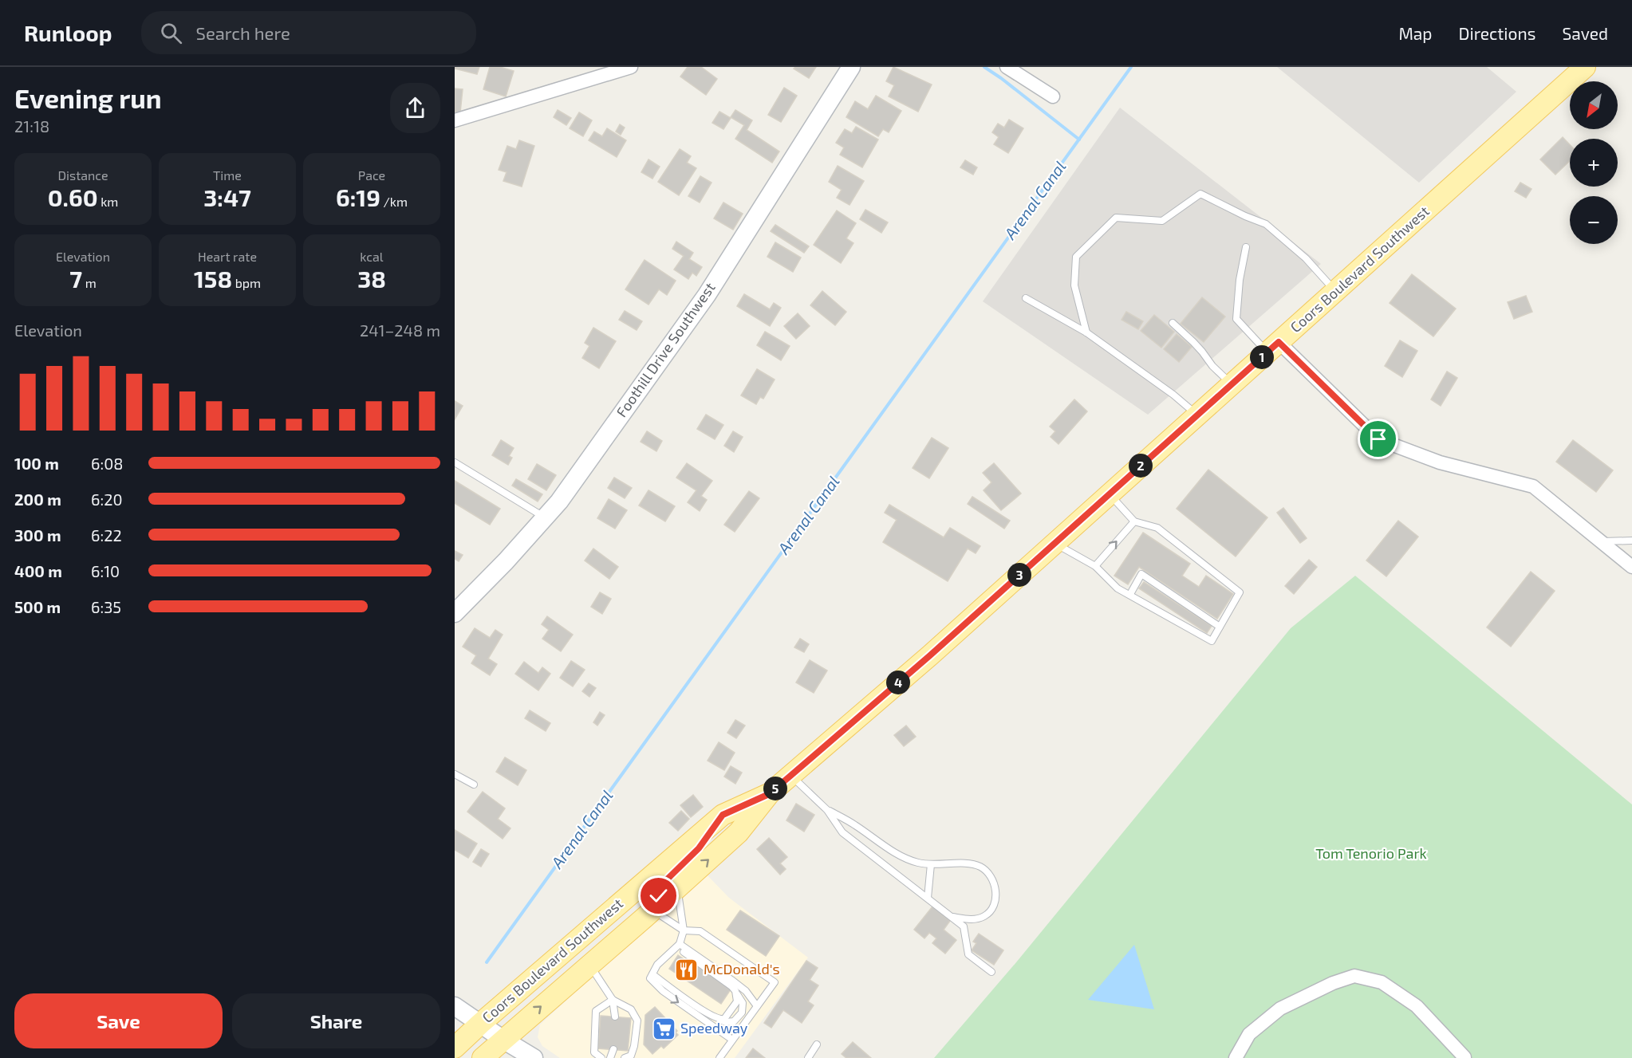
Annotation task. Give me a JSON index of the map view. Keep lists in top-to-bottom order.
{
  "streets": {
    "main road": ["Coors Boulevard Southwest"],
    "street": ["Foothill Drive Southwest"]
  },
  "water": ["Arenal Canal"],
  "parks": ["Tom Tenorio Park"],
  "places": {
    "restaurant": ["McDonald's"],
    "supermarket": ["Speedway"]
  },
  "north": "bottom left",
  "page": {
    "header": "Runloop",
    "search": "Search here",
    "nav": ["Map", "Directions", "Saved"],
    "heading": ["Evening run", "21:18"],
    "map_buttons": ["+", "−"],
    "stats": [
      ["Distance", "0.60 km"],
      ["Time", "3:47"],
      ["Pace", "6:19 /km"],
      ["Elevation", "7 m"],
      ["Heart rate", "158 bpm"],
      ["kcal", "38"]
    ],
    "chart": ["Elevation", "241–248 m"],
    "pins": [
      "1",
      "2",
      "3",
      "4",
      "5"
    ],
    "list": [
      {
        "name": "100 m",
        "note": "6:08"
      },
      {
        "name": "200 m",
        "note": "6:20"
      },
      {
        "name": "300 m",
        "note": "6:22"
      },
      {
        "name": "400 m",
        "note": "6:10"
      },
      {
        "name": "500 m",
        "note": "6:35"
      }
    ],
    "buttons": ["Save", "Share"]
  }
}
